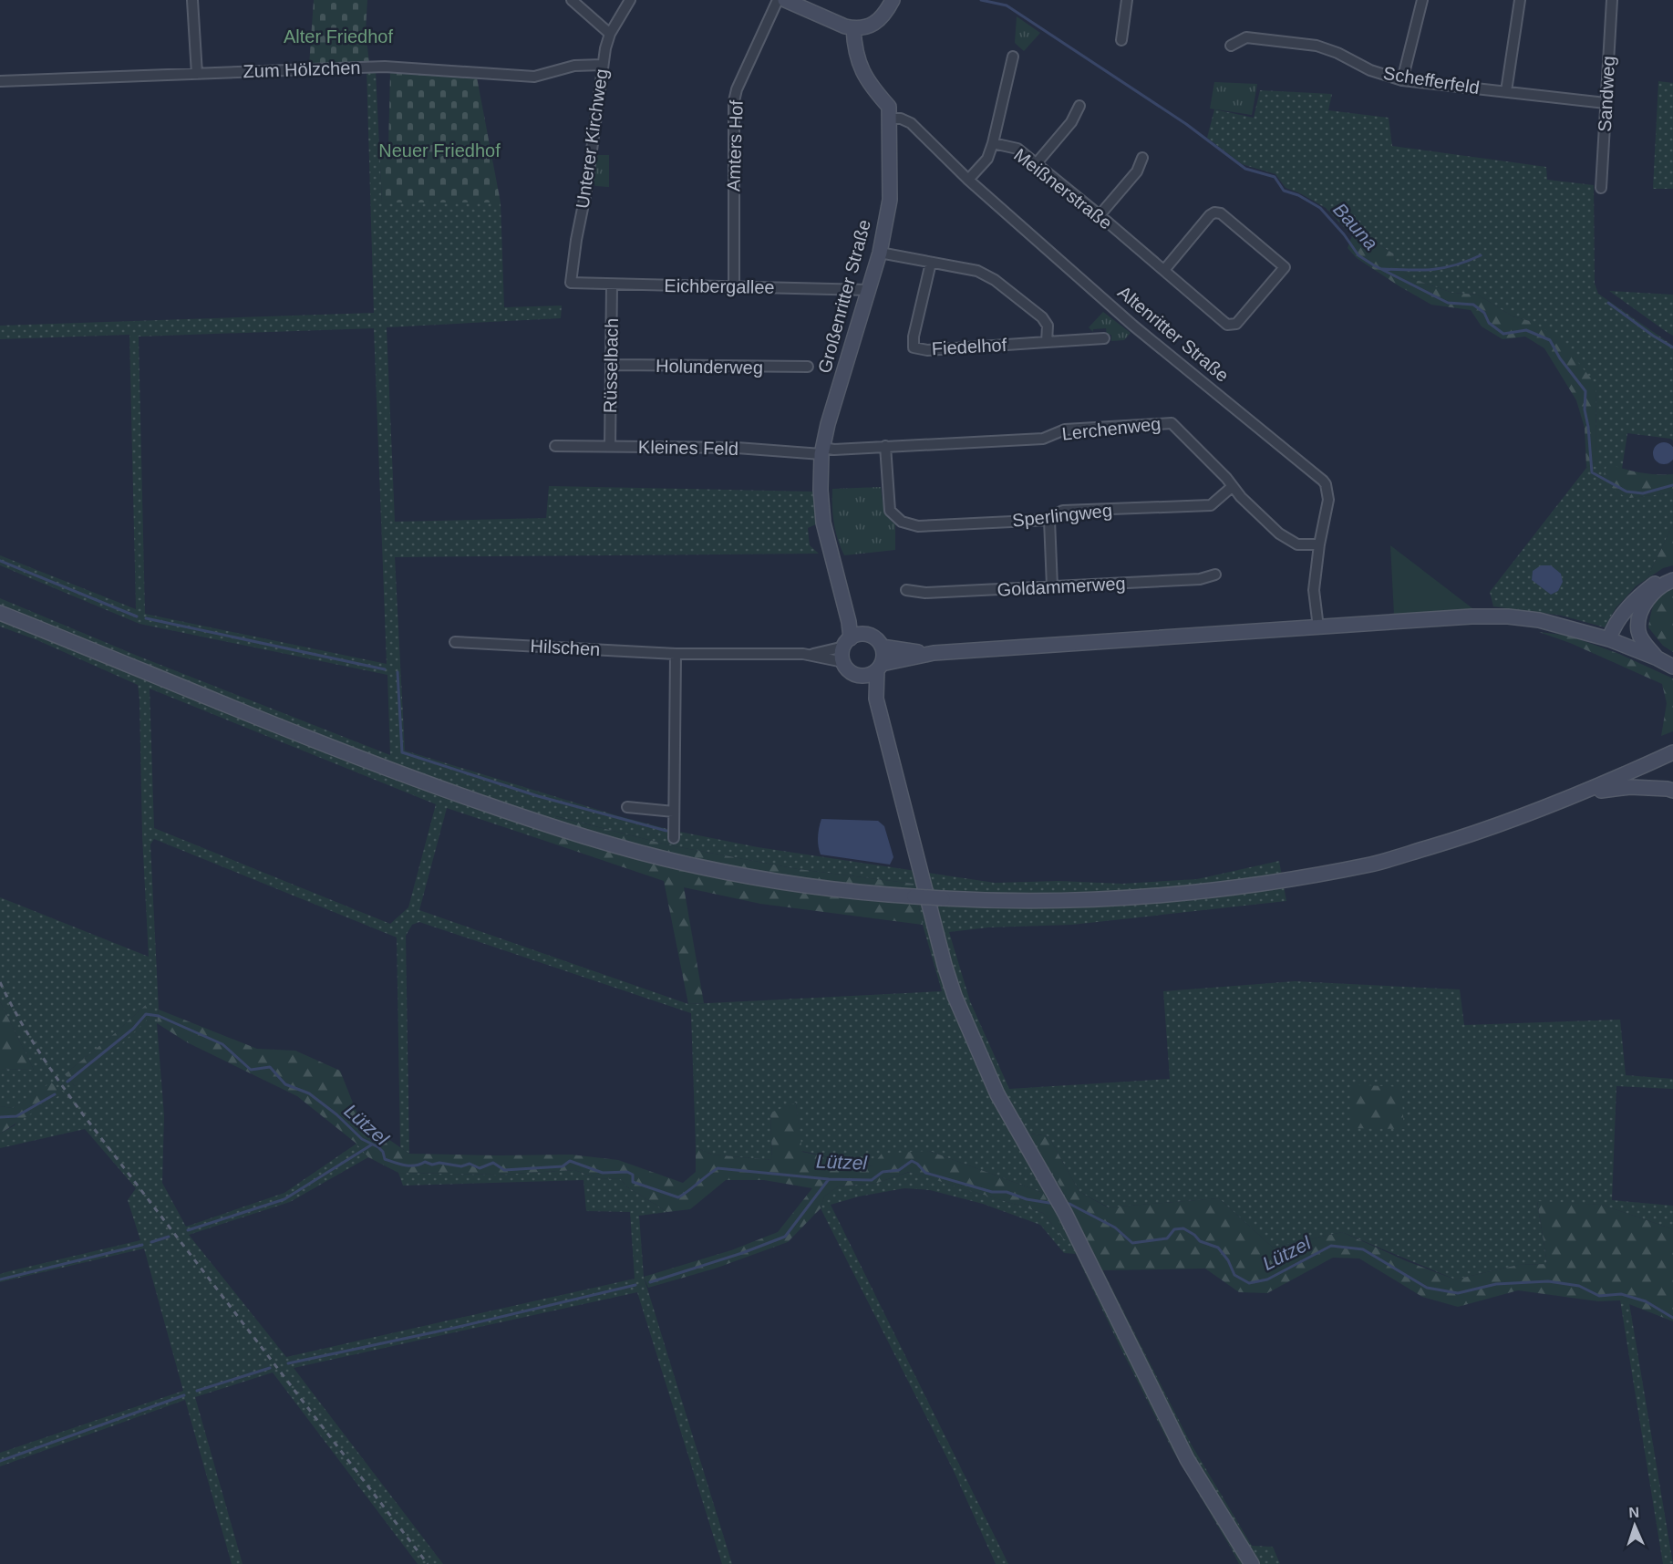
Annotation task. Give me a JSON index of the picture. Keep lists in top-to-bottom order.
{
  "streets": {
    "street": [
      "Zum Hölzchen",
      "Schefferfeld",
      "Sandweg",
      "Unterer Kirchweg",
      "Amters Hof",
      "Meißnerstraße",
      "Eichbergallee",
      "Großenritter Straße",
      "Altenritter Straße",
      "Fiedelhof",
      "Rüsselbach",
      "Holunderweg",
      "Lerchenweg",
      "Kleines Feld",
      "Sperlingweg",
      "Goldammerweg",
      "Hilschen"
    ]
  },
  "crossings": [
    ["Zum Hölzchen", "Unterer Kirchweg"],
    ["Schefferfeld", "Sandweg"],
    ["Unterer Kirchweg", "Eichbergallee"],
    ["Amters Hof", "Eichbergallee"],
    ["Meißnerstraße", "Altenritter Straße"],
    ["Eichbergallee", "Großenritter Straße"],
    ["Eichbergallee", "Rüsselbach"],
    ["Großenritter Straße", "Altenritter Straße"],
    ["Großenritter Straße", "Lerchenweg"],
    ["Großenritter Straße", "Kleines Feld"],
    ["Großenritter Straße", "Hilschen"],
    ["Altenritter Straße", "Lerchenweg"],
    ["Rüsselbach", "Holunderweg"],
    ["Rüsselbach", "Kleines Feld"],
    ["Lerchenweg", "Kleines Feld"],
    ["Lerchenweg", "Sperlingweg"]
  ],
  "water": ["Bauna", "Lützel"],
  "parks": ["Alter Friedhof", "Neuer Friedhof"],
  "north": "top"
}
